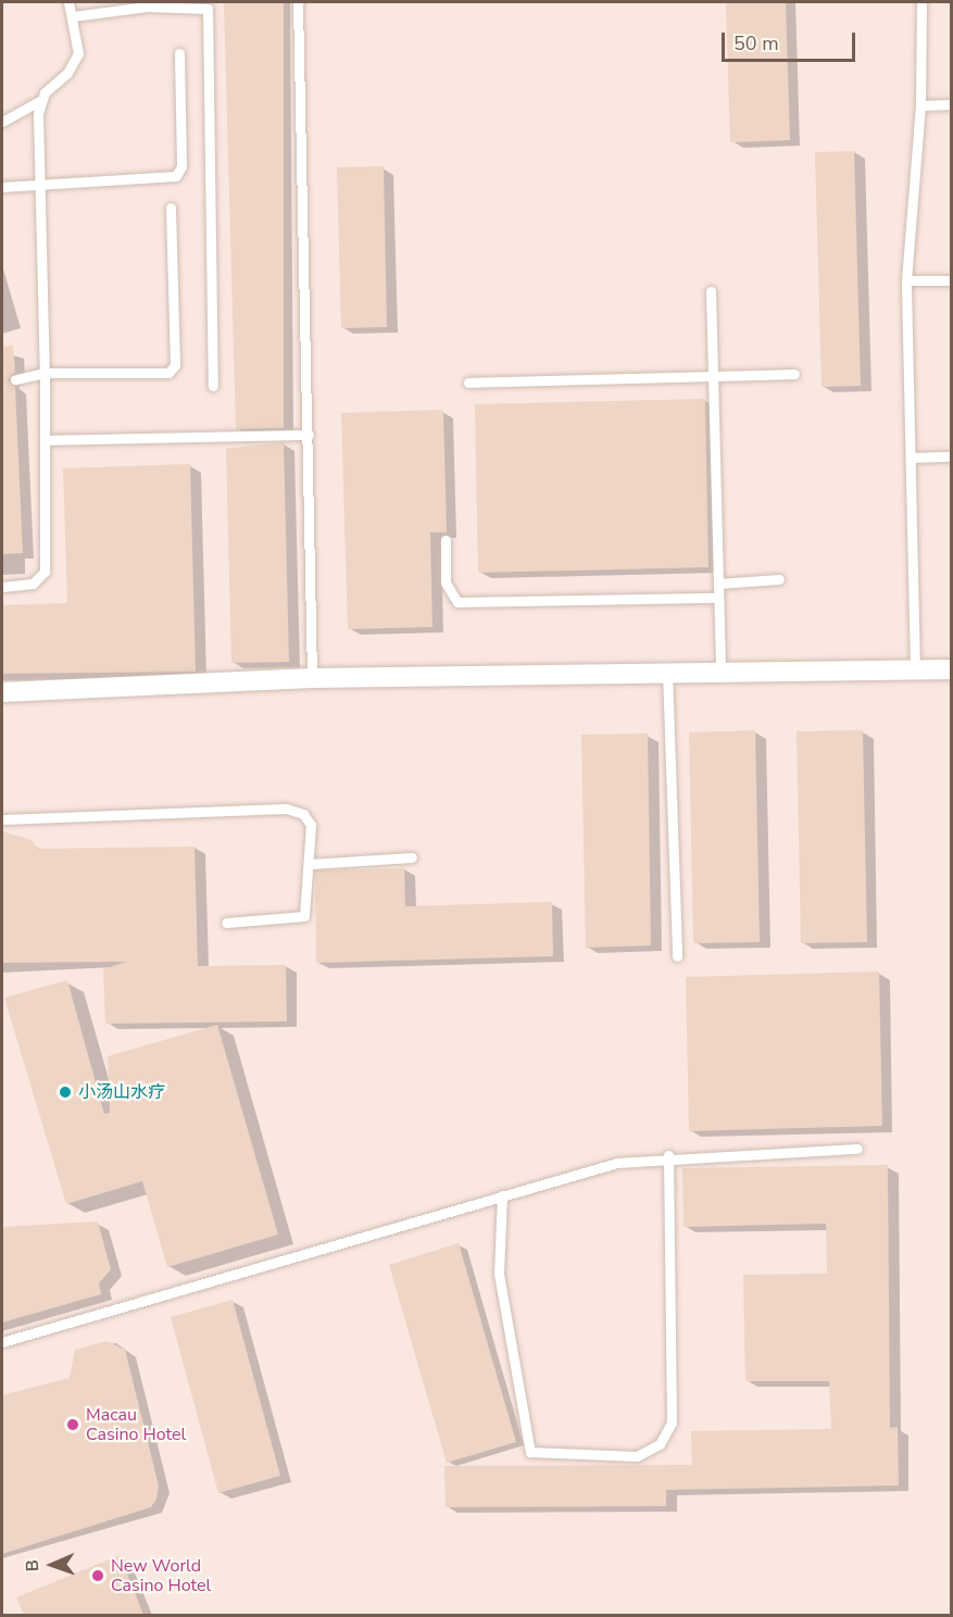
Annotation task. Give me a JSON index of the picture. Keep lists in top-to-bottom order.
{
  "places": ["小汤山水疗", "Macau Casino Hotel", "New World Casino Hotel"],
  "scale_bar": "50 m",
  "north": "left"
}
